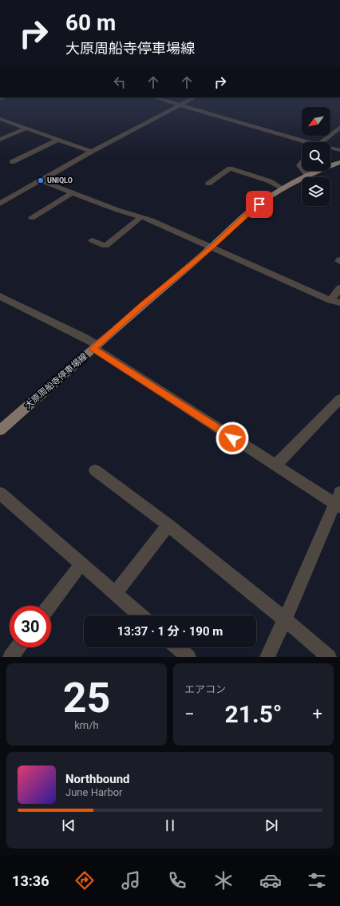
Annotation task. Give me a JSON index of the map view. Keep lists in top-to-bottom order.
{
  "streets": {
    "main road": ["大原周船寺停車場線"]
  },
  "places": ["UNIQLO"],
  "north": "bottom left",
  "page": {
    "turn": ["60 m", "大原周船寺停車場線"],
    "limit": "30",
    "trip": "13:37 · 1 分 · 190 m",
    "tile": [
      ["25", "km/h"],
      "エアコン"
    ],
    "heat": ["−", "21.5°", "+"],
    "song": ["Northbound", "June Harbor"],
    "tabs": "13:36"
  }
}
